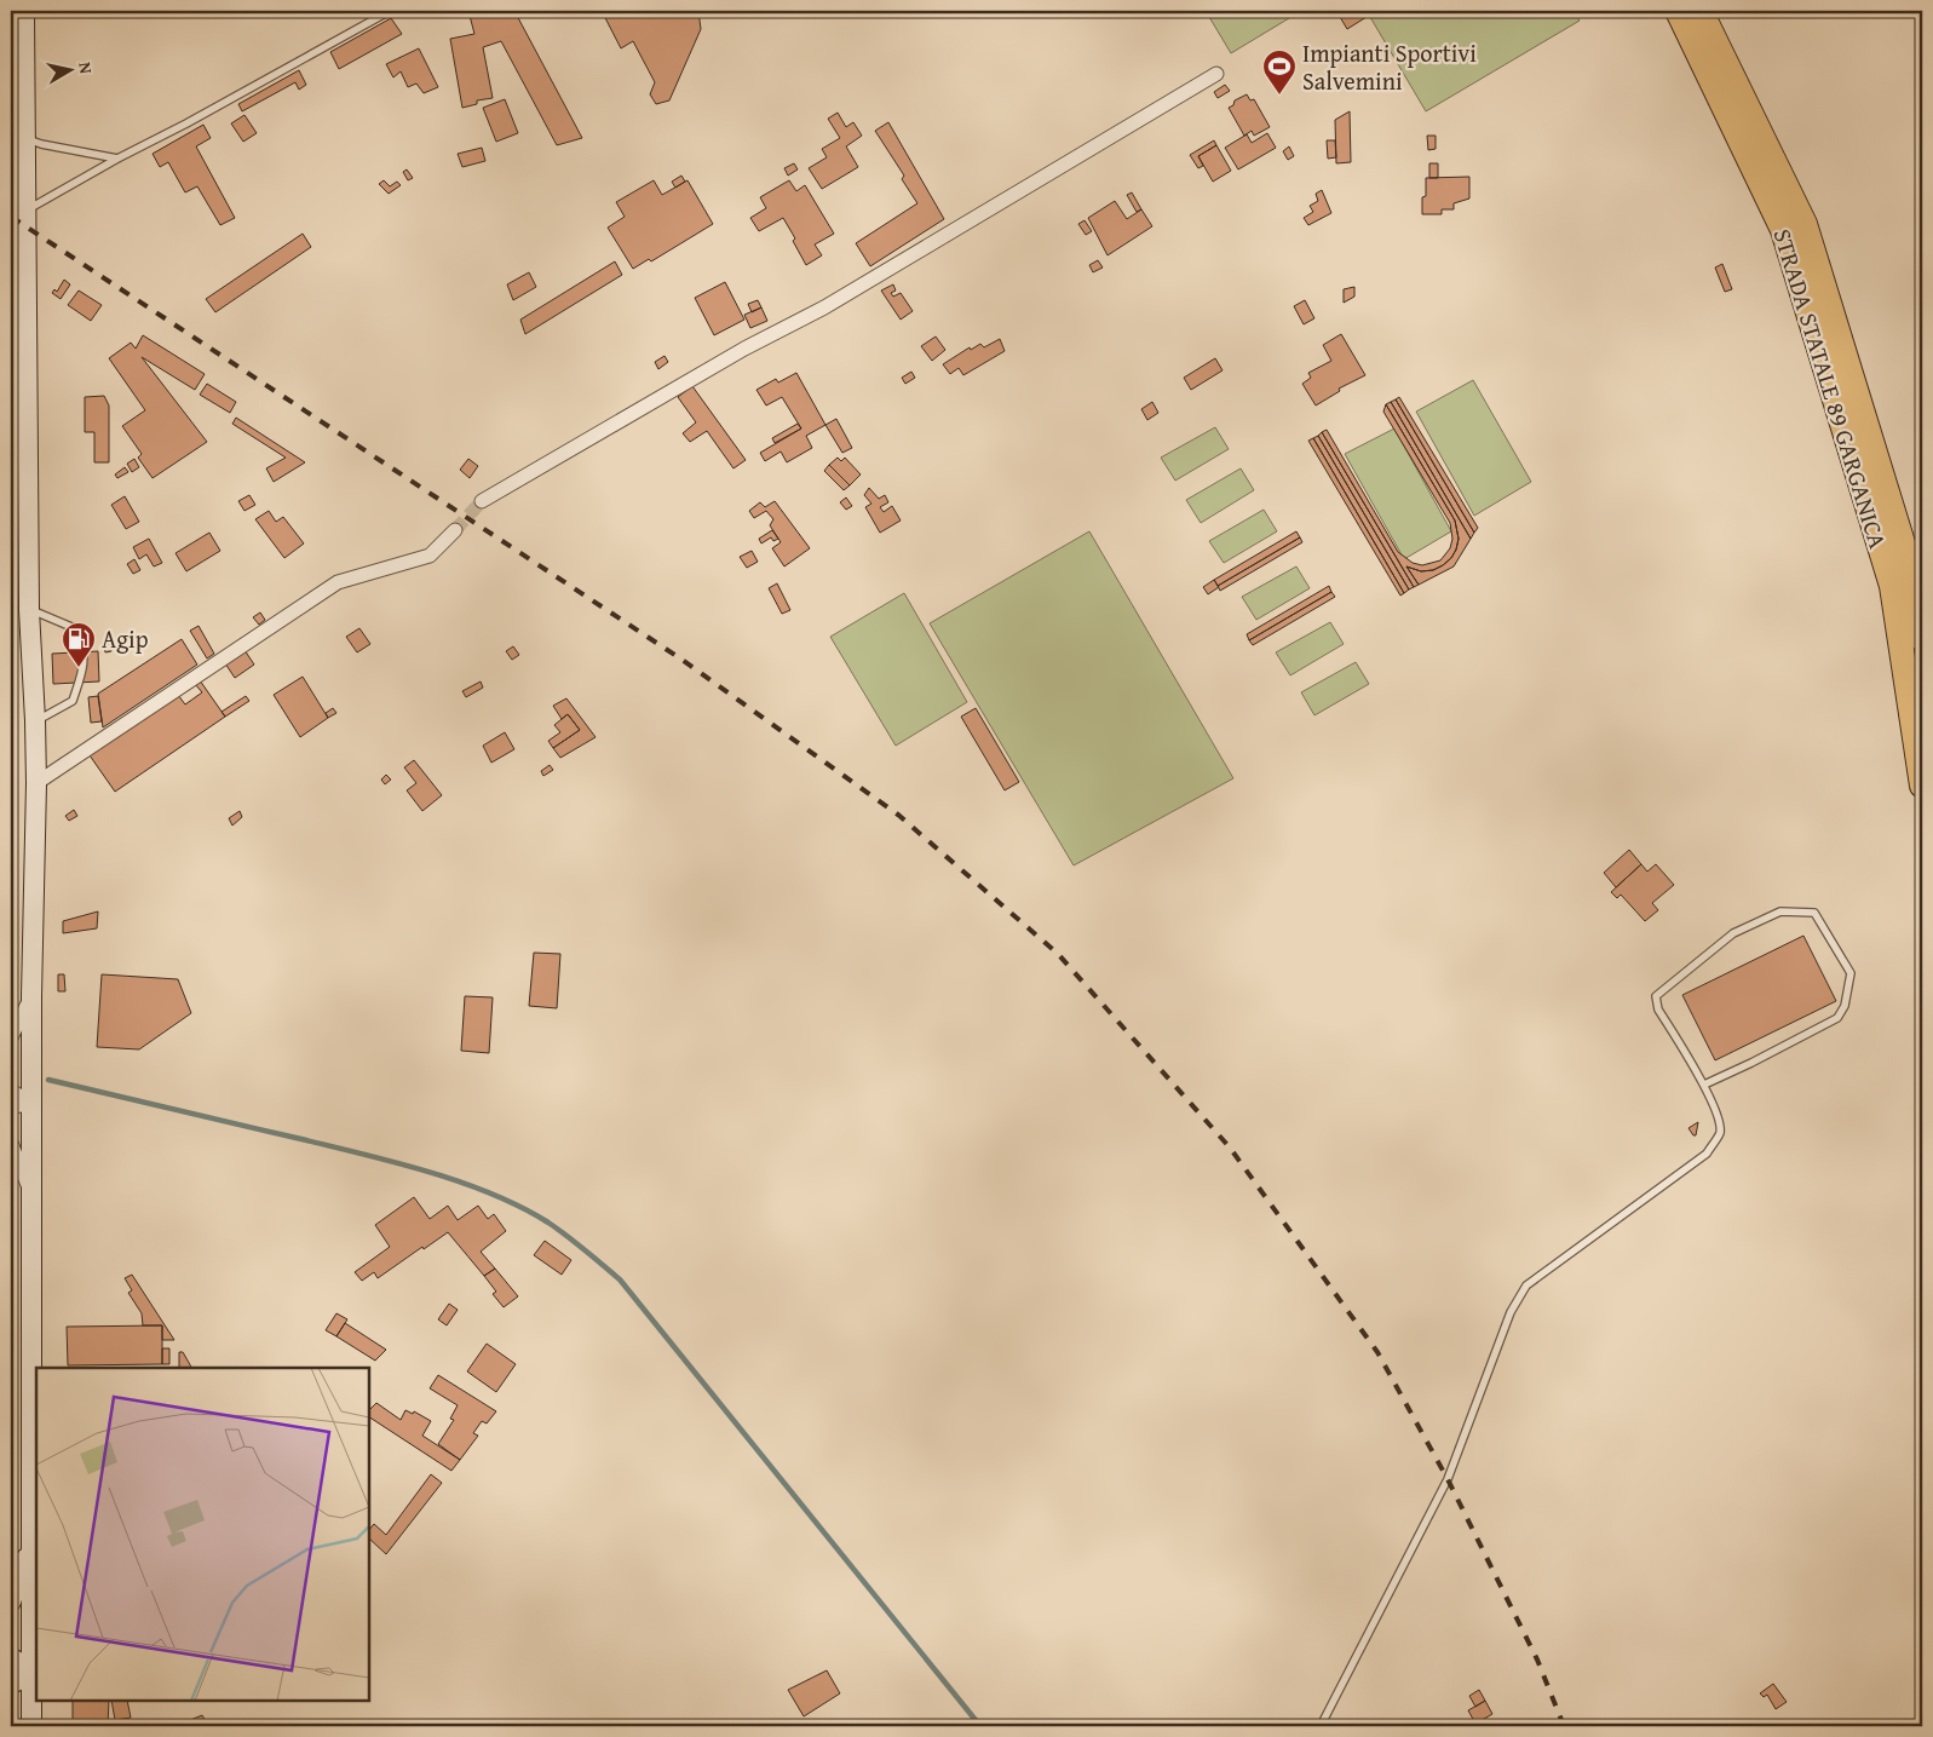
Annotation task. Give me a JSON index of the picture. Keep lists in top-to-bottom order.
{
  "streets": {
    "highway": ["STRADA STATALE 89 GARGANICA"]
  },
  "places": {
    "sports": ["Impianti Sportivi Salvemini"],
    "fuel station": ["Agip"]
  },
  "north": "right"
}
